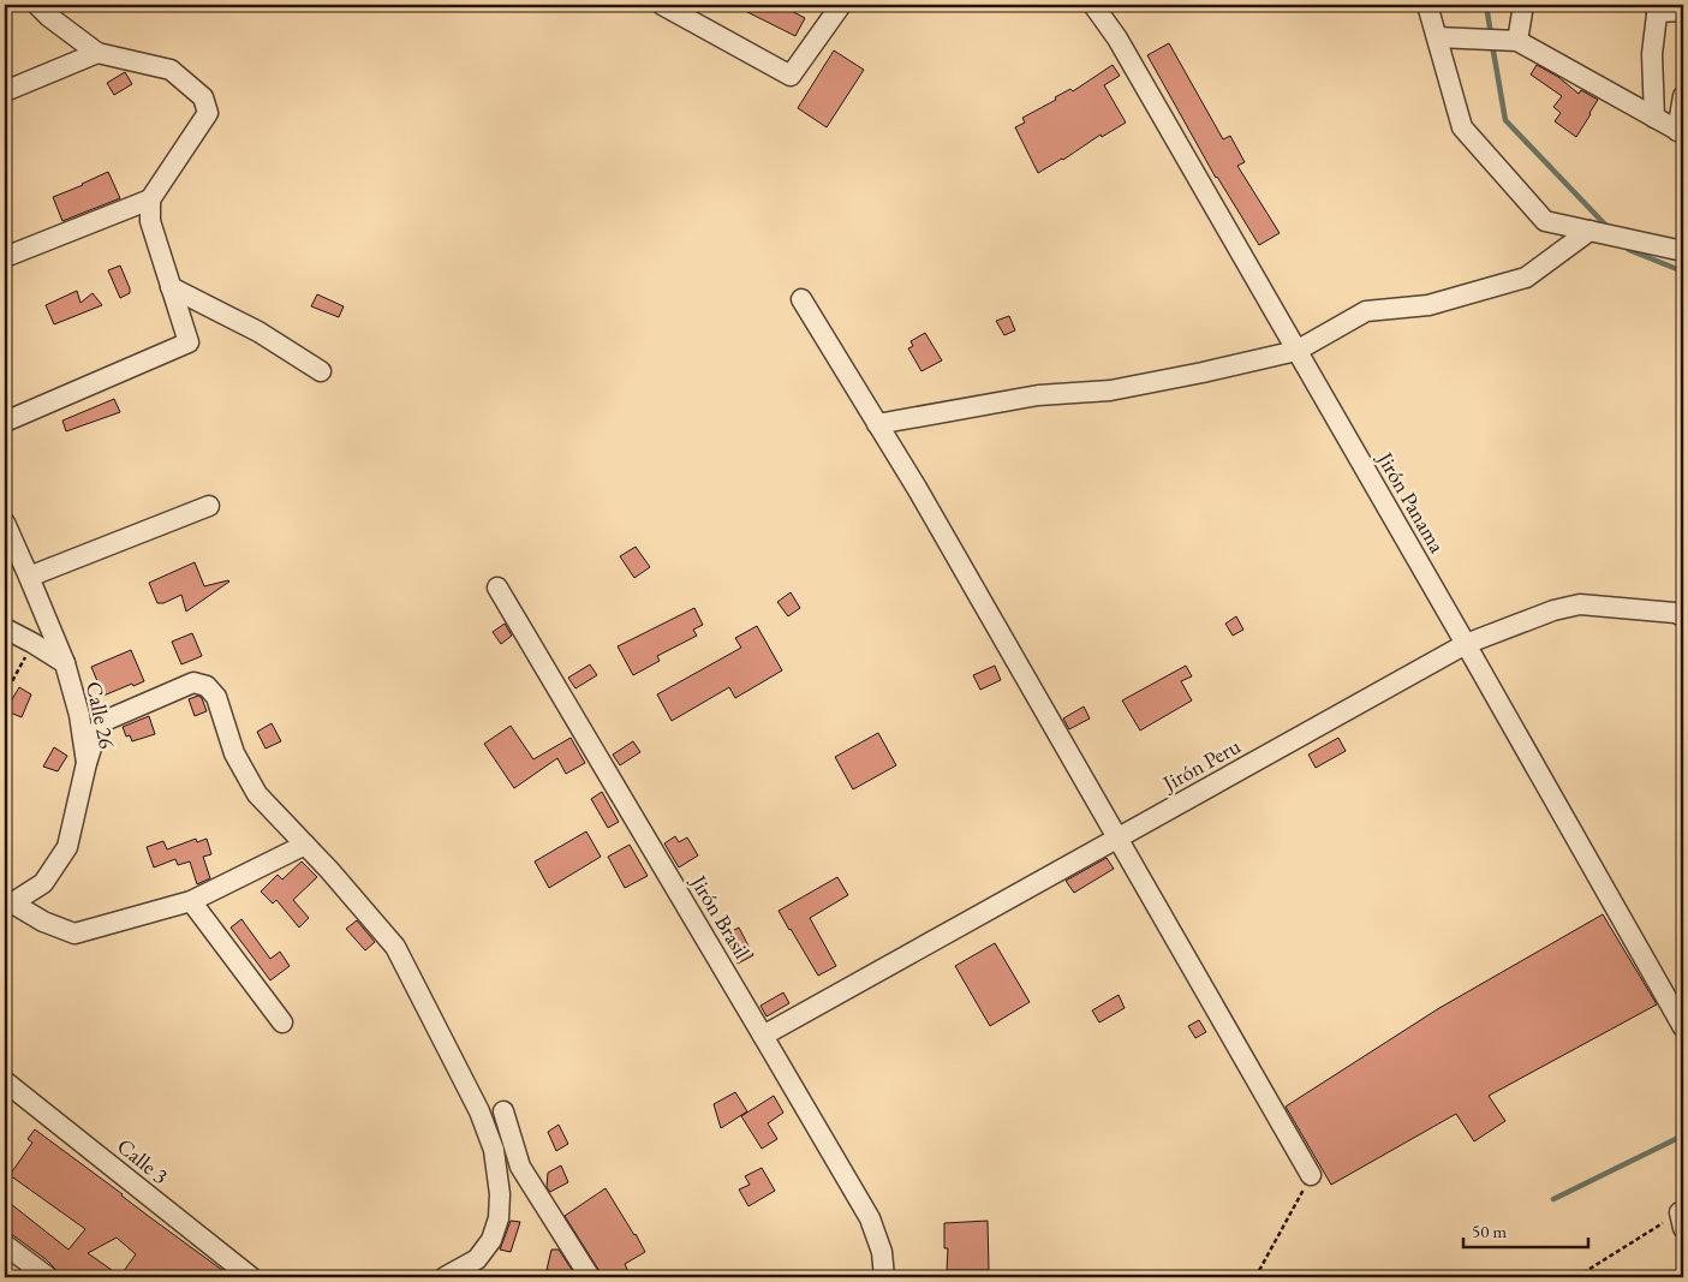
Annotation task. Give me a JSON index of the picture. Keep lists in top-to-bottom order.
{
  "streets": {
    "street": [
      "Jirón Panama",
      "Calle 26",
      "Jirón Peru",
      "Jirón Brasil",
      "Calle 3"
    ]
  },
  "crossings": [
    ["Jirón Panama", "Jirón Peru"],
    ["Jirón Peru", "Jirón Brasil"]
  ],
  "scale_bar": "50 m"
}
